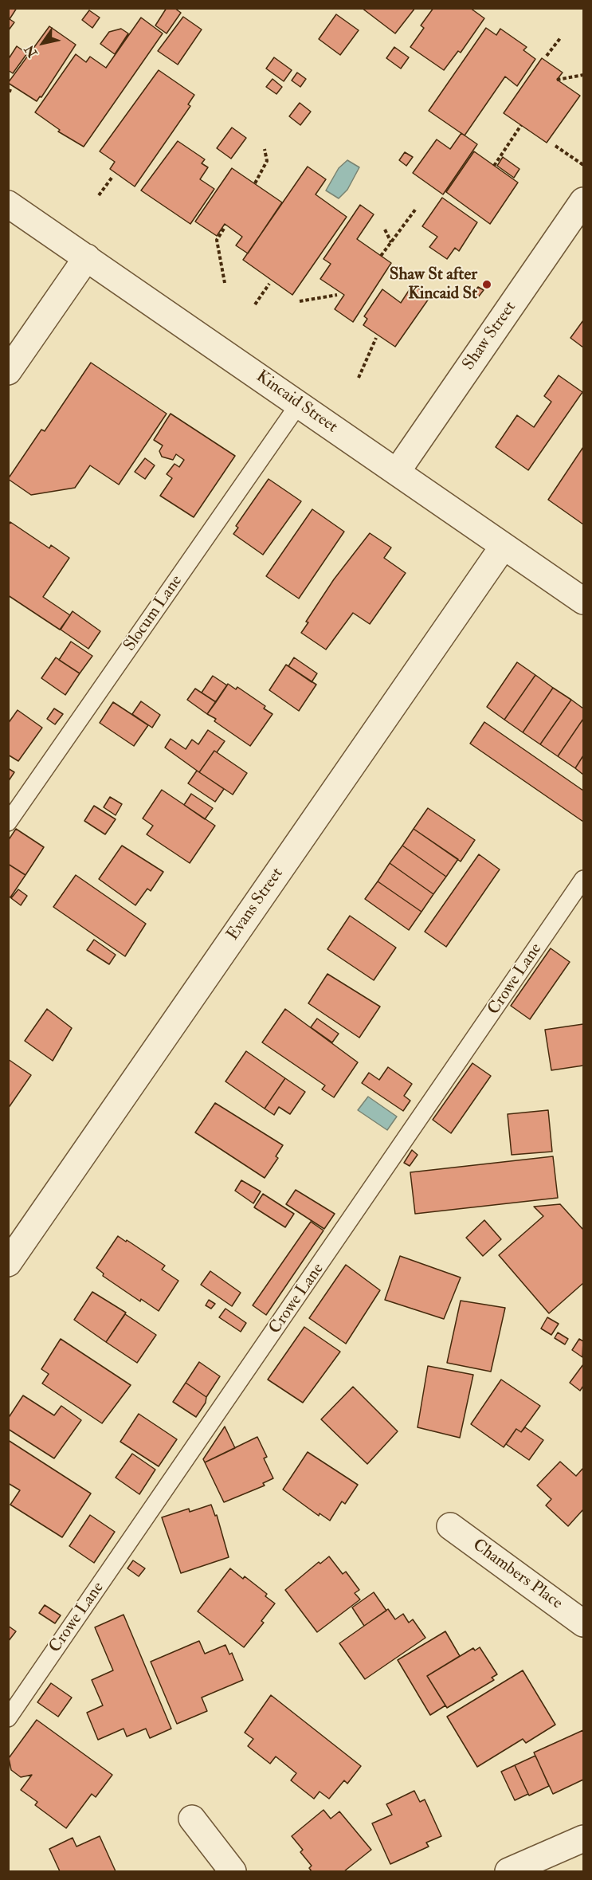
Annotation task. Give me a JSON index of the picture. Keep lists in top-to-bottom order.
{
  "streets": {
    "street": [
      "Shaw Street",
      "Kincaid Street",
      "Evans Street",
      "Chambers Place"
    ],
    "lane": ["Slocum Lane", "Crowe Lane"]
  },
  "crossings": [
    ["Shaw Street", "Kincaid Street"],
    ["Kincaid Street", "Slocum Lane"],
    ["Kincaid Street", "Evans Street"]
  ],
  "places": ["Shaw St after Kincaid St"],
  "north": "bottom left"
}
